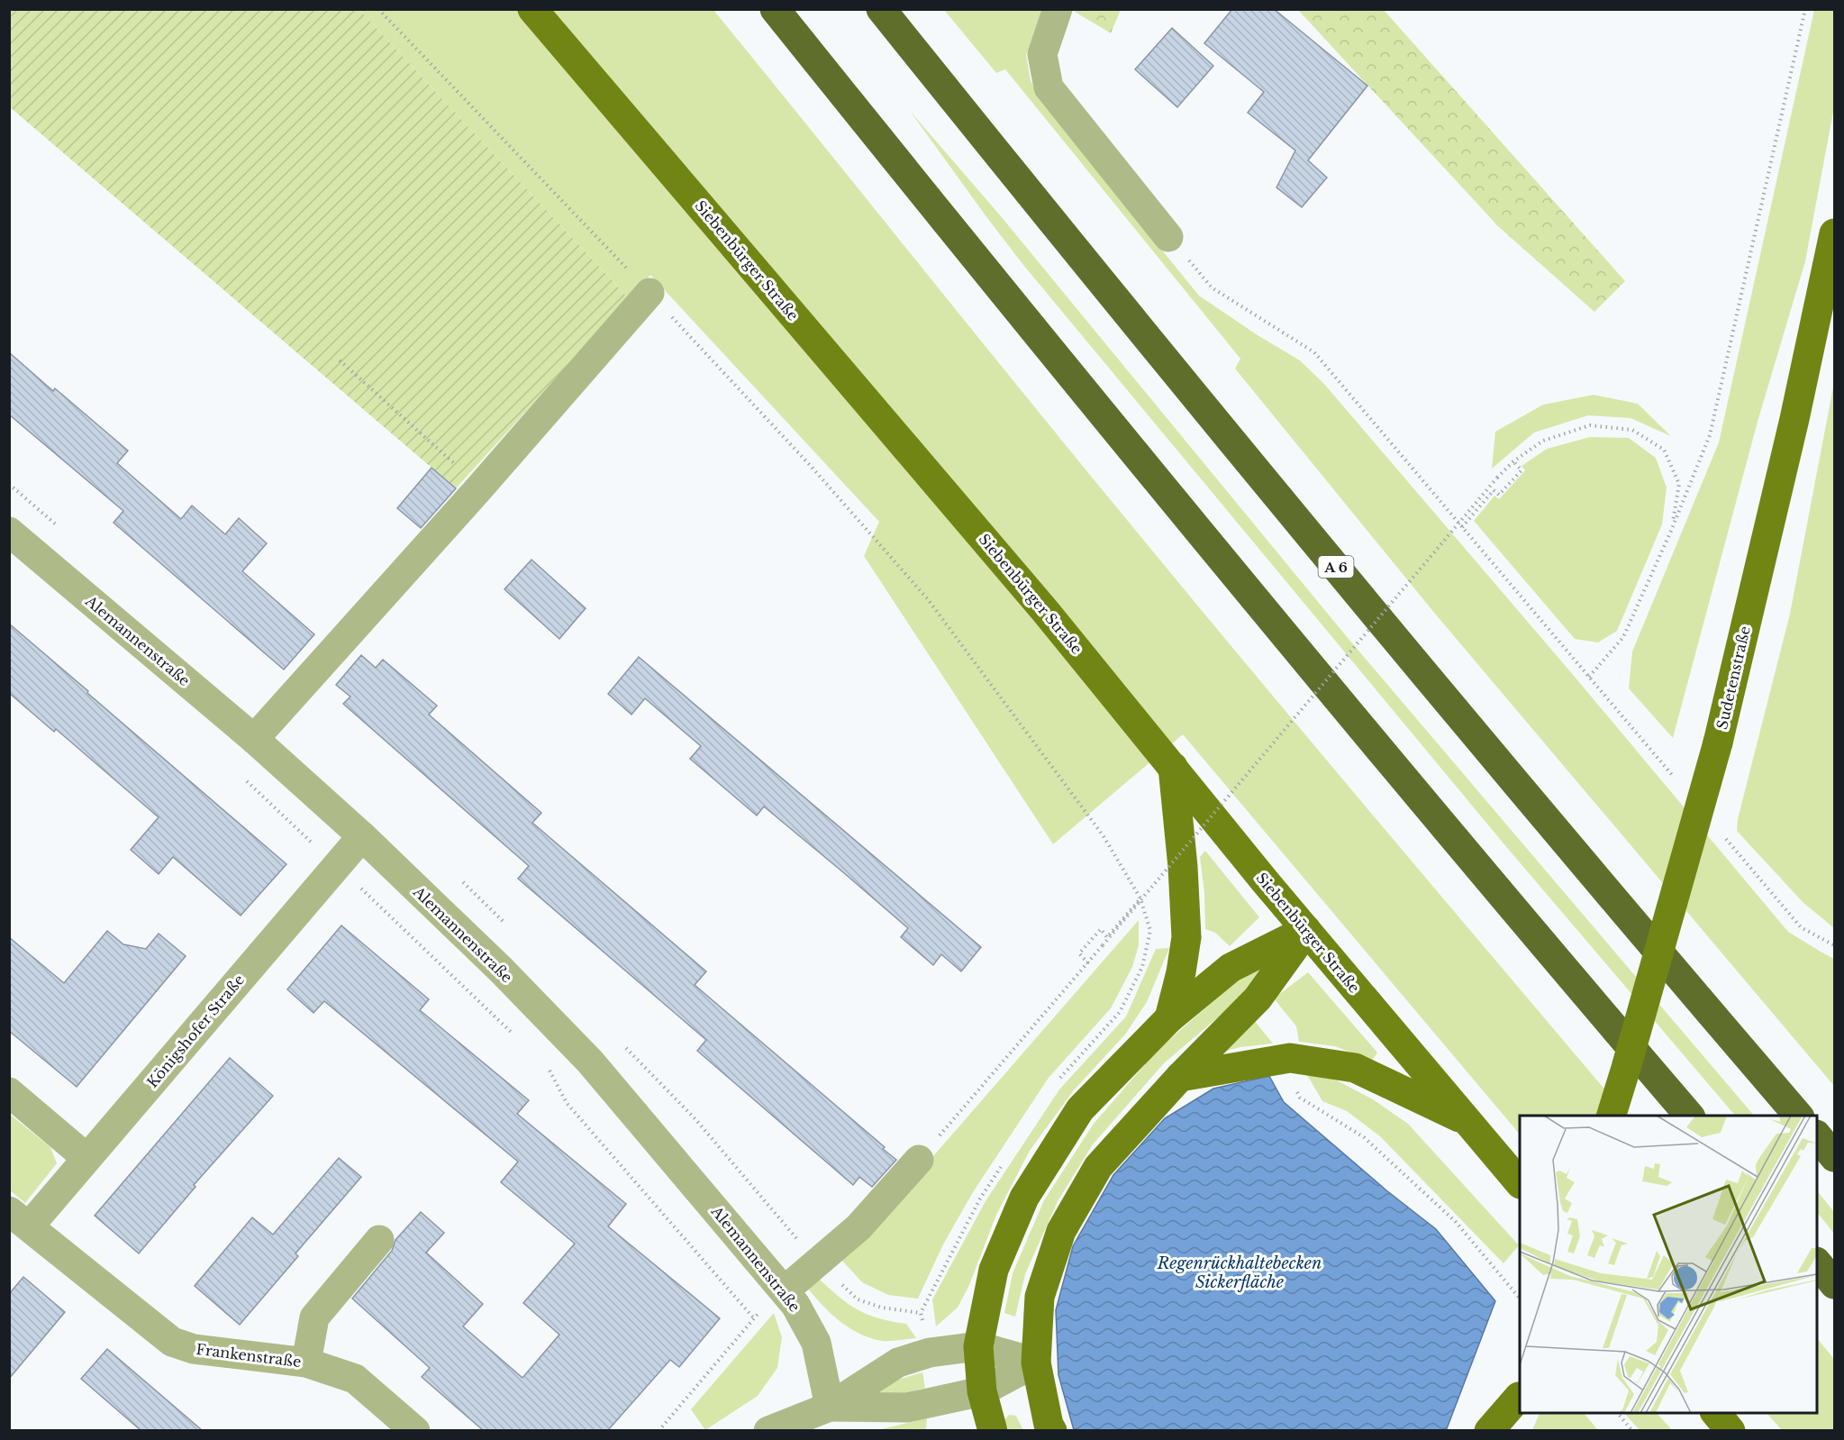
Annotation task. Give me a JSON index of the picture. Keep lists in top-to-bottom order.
{
  "streets": {
    "highway": ["A 6"],
    "main road": ["Siebenbürger Straße", "Sudetenstraße"],
    "street": ["Alemannenstraße", "Königshofer Straße", "Frankenstraße"]
  },
  "crossings": [
    ["Alemannenstraße", "Königshofer Straße"],
    ["Königshofer Straße", "Frankenstraße"]
  ],
  "water": ["Regenrückhaltebecken Sickerfläche"]
}
